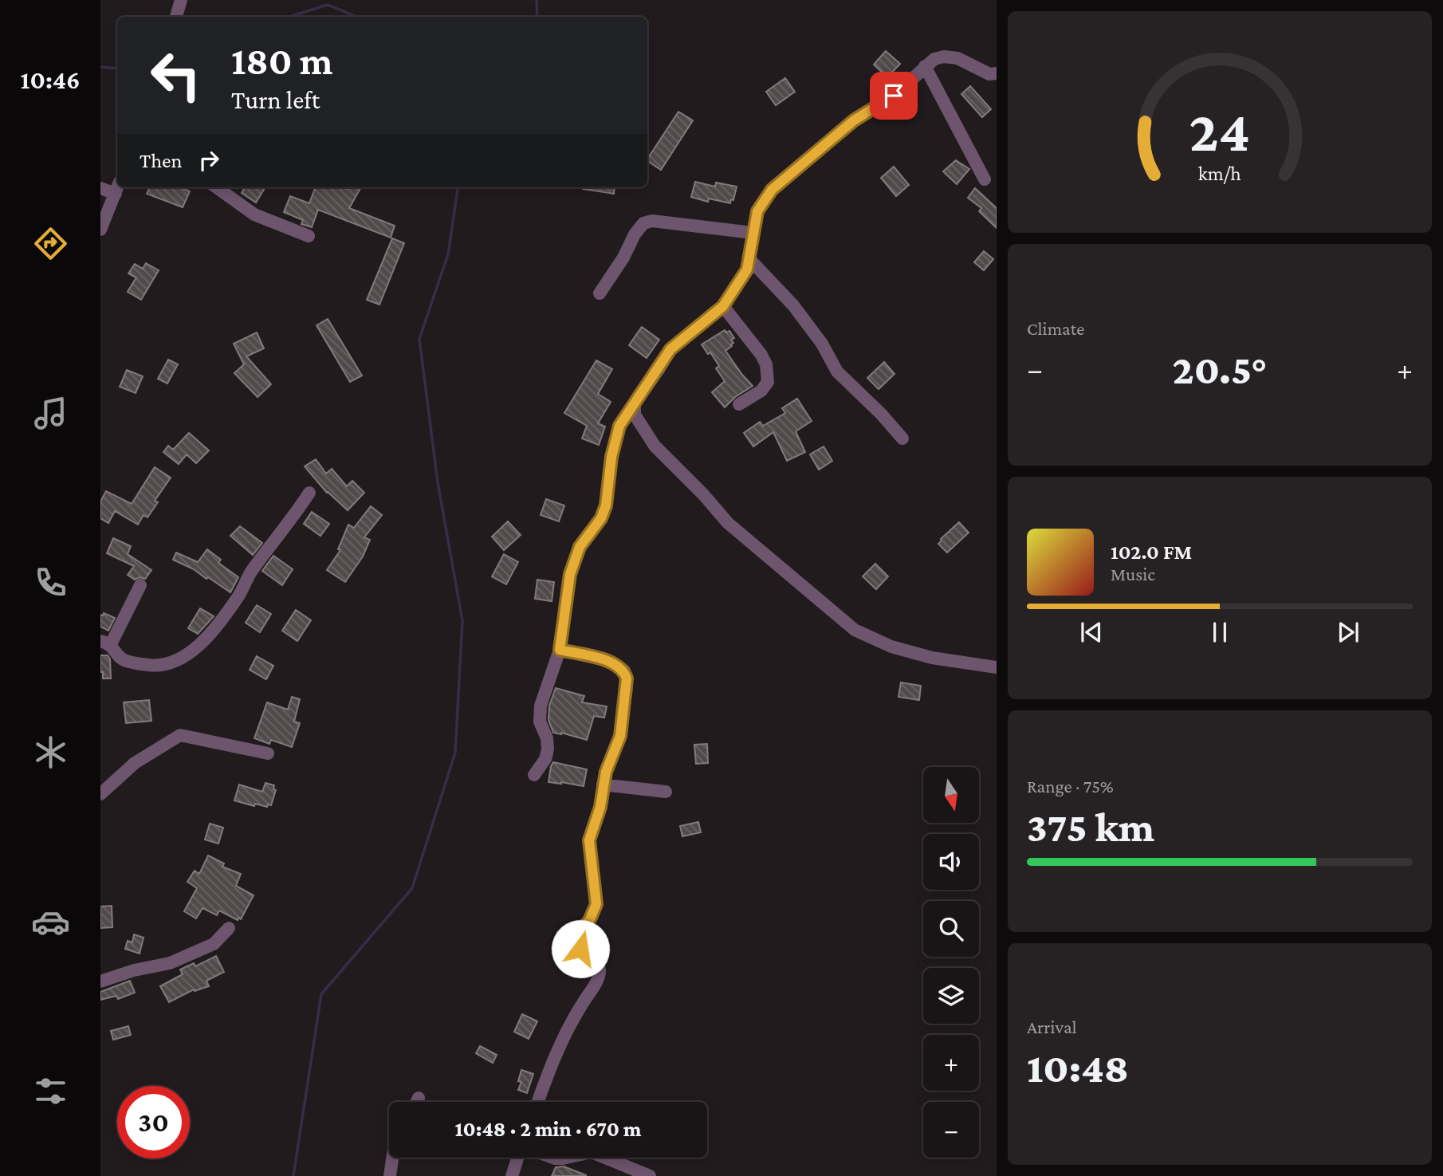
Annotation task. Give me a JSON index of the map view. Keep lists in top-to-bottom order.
{
  "north": "bottom",
  "page": {
    "tabs": "10:46",
    "turn": ["180 m", "Turn left"],
    "then": "Then",
    "tile": [
      "Climate",
      ["Range · 75%", "375 km"],
      ["Arrival", "10:48"]
    ],
    "heat": ["−", "20.5°", "+"],
    "song": ["102.0 FM", "Music"],
    "map_buttons": ["+", "−"],
    "limit": "30",
    "trip": "10:48 · 2 min · 670 m",
    "gauge": ["24", "km/h"]
  }
}
